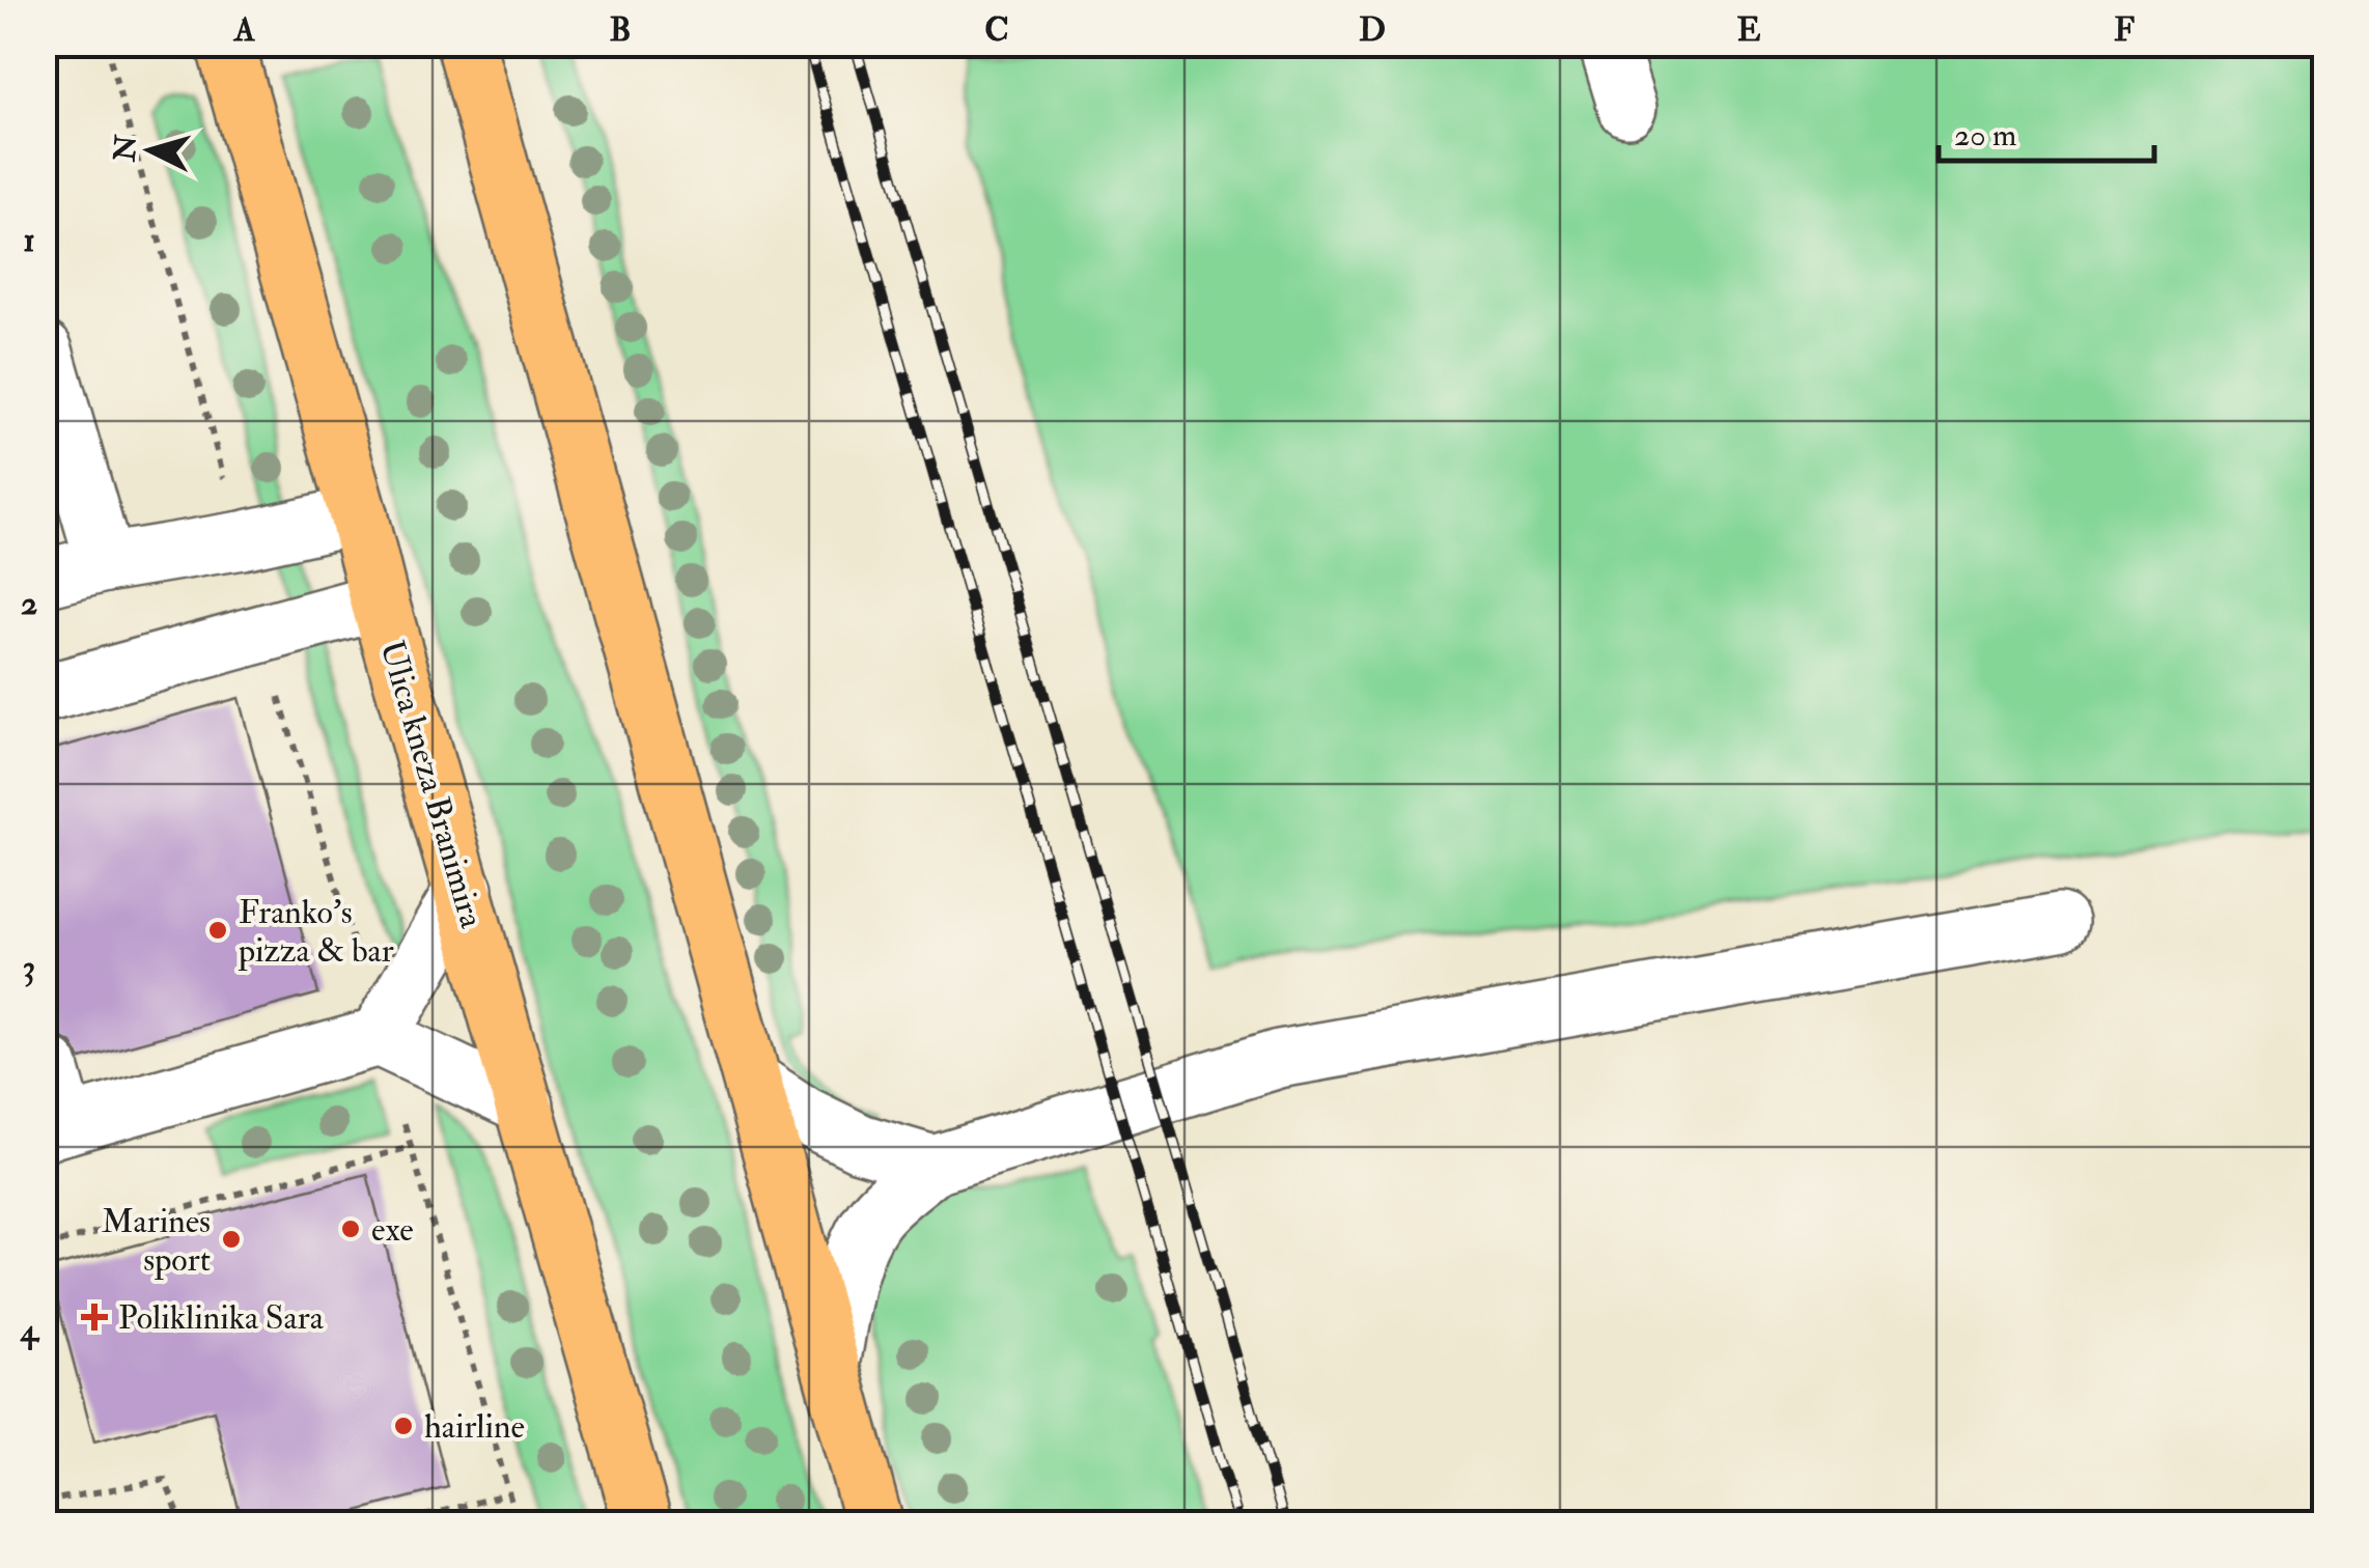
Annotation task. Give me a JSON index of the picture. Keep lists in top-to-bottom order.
{
  "streets": {
    "main road": ["Ulica kneza Branimira"]
  },
  "places": {
    "other": [
      "Franko's pizza & bar",
      "exe",
      "Marines sport",
      "hairline"
    ],
    "health": ["Poliklinika Sara"]
  },
  "scale_bar": "20 m",
  "north": "left",
  "grid": {
    "columns": [
      "A",
      "B",
      "C",
      "D",
      "E",
      "F"
    ],
    "rows": [
      "1",
      "2",
      "3",
      "4"
    ]
  }
}
